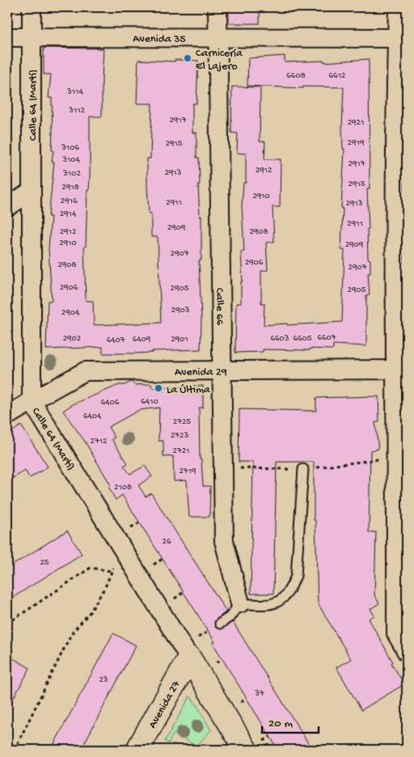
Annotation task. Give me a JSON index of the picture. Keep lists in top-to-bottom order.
{
  "streets": {
    "street": [
      "Avenida 35",
      "Calle 64 (Martí)",
      "Calle 66",
      "Avenida 29",
      "Avenida 27"
    ]
  },
  "crossings": [
    ["Avenida 35", "Calle 64 (Martí)"],
    ["Avenida 35", "Calle 66"],
    ["Calle 64 (Martí)", "Avenida 29"],
    ["Calle 64 (Martí)", "Avenida 27"],
    ["Calle 66", "Avenida 29"]
  ],
  "places": ["Carnicería El Lajero", "La Última"],
  "house_numbers": [
    "6608",
    "6612",
    "3114",
    "3112",
    "2917",
    "2921",
    "2919",
    "2915",
    "3106",
    "3104",
    "2917",
    "2912",
    "2913",
    "3102",
    "2915",
    "2918",
    "2910",
    "2916",
    "2911",
    "2913",
    "2914",
    "2911",
    "2909",
    "2912",
    "2908",
    "2910",
    "2909",
    "2907",
    "2906",
    "2908",
    "2907",
    "2906",
    "2905",
    "2905",
    "2903",
    "2904",
    "6607",
    "2902",
    "6603",
    "6605",
    "6409",
    "2901",
    "6407",
    "6410",
    "6406",
    "6404",
    "2725",
    "2723",
    "2712",
    "2721",
    "2719",
    "2108",
    "26",
    "25",
    "23",
    "37"
  ],
  "scale_bar": "20 m"
}
